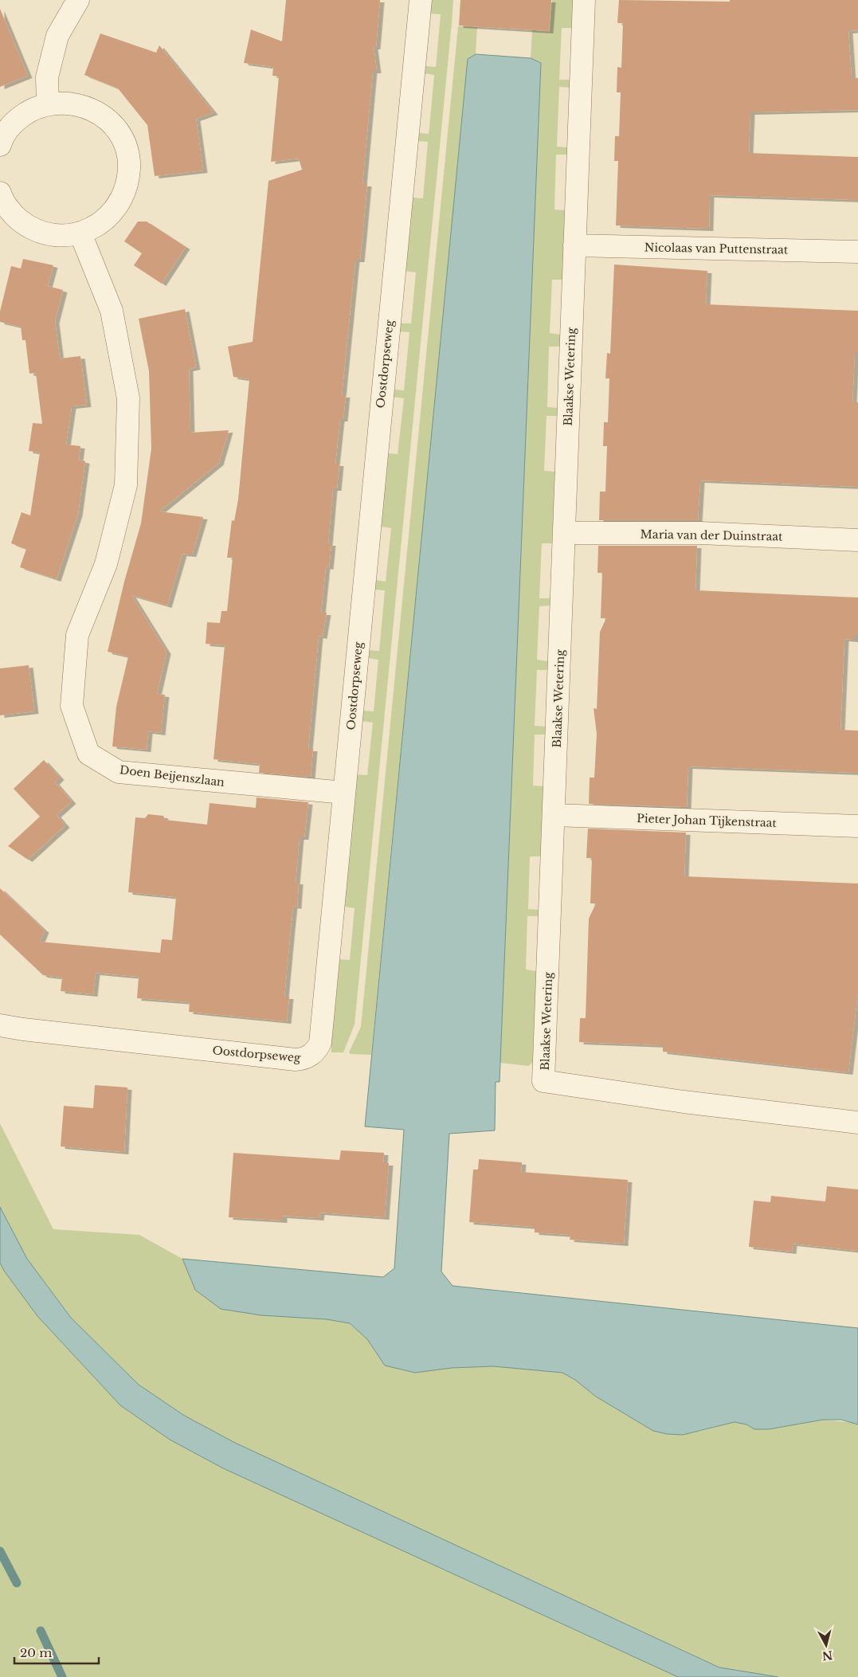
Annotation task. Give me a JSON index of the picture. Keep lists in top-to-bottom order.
{
  "streets": {
    "street": [
      "Nicolaas van Puttenstraat",
      "Oostdorpseweg",
      "Blaakse Wetering",
      "Maria van der Duinstraat",
      "Doen Beijenszlaan",
      "Pieter Johan Tijkenstraat"
    ]
  },
  "crossings": [
    ["Nicolaas van Puttenstraat", "Blaakse Wetering"],
    ["Oostdorpseweg", "Doen Beijenszlaan"],
    ["Blaakse Wetering", "Maria van der Duinstraat"],
    ["Blaakse Wetering", "Pieter Johan Tijkenstraat"]
  ],
  "scale_bar": "20 m",
  "north": "bottom"
}
